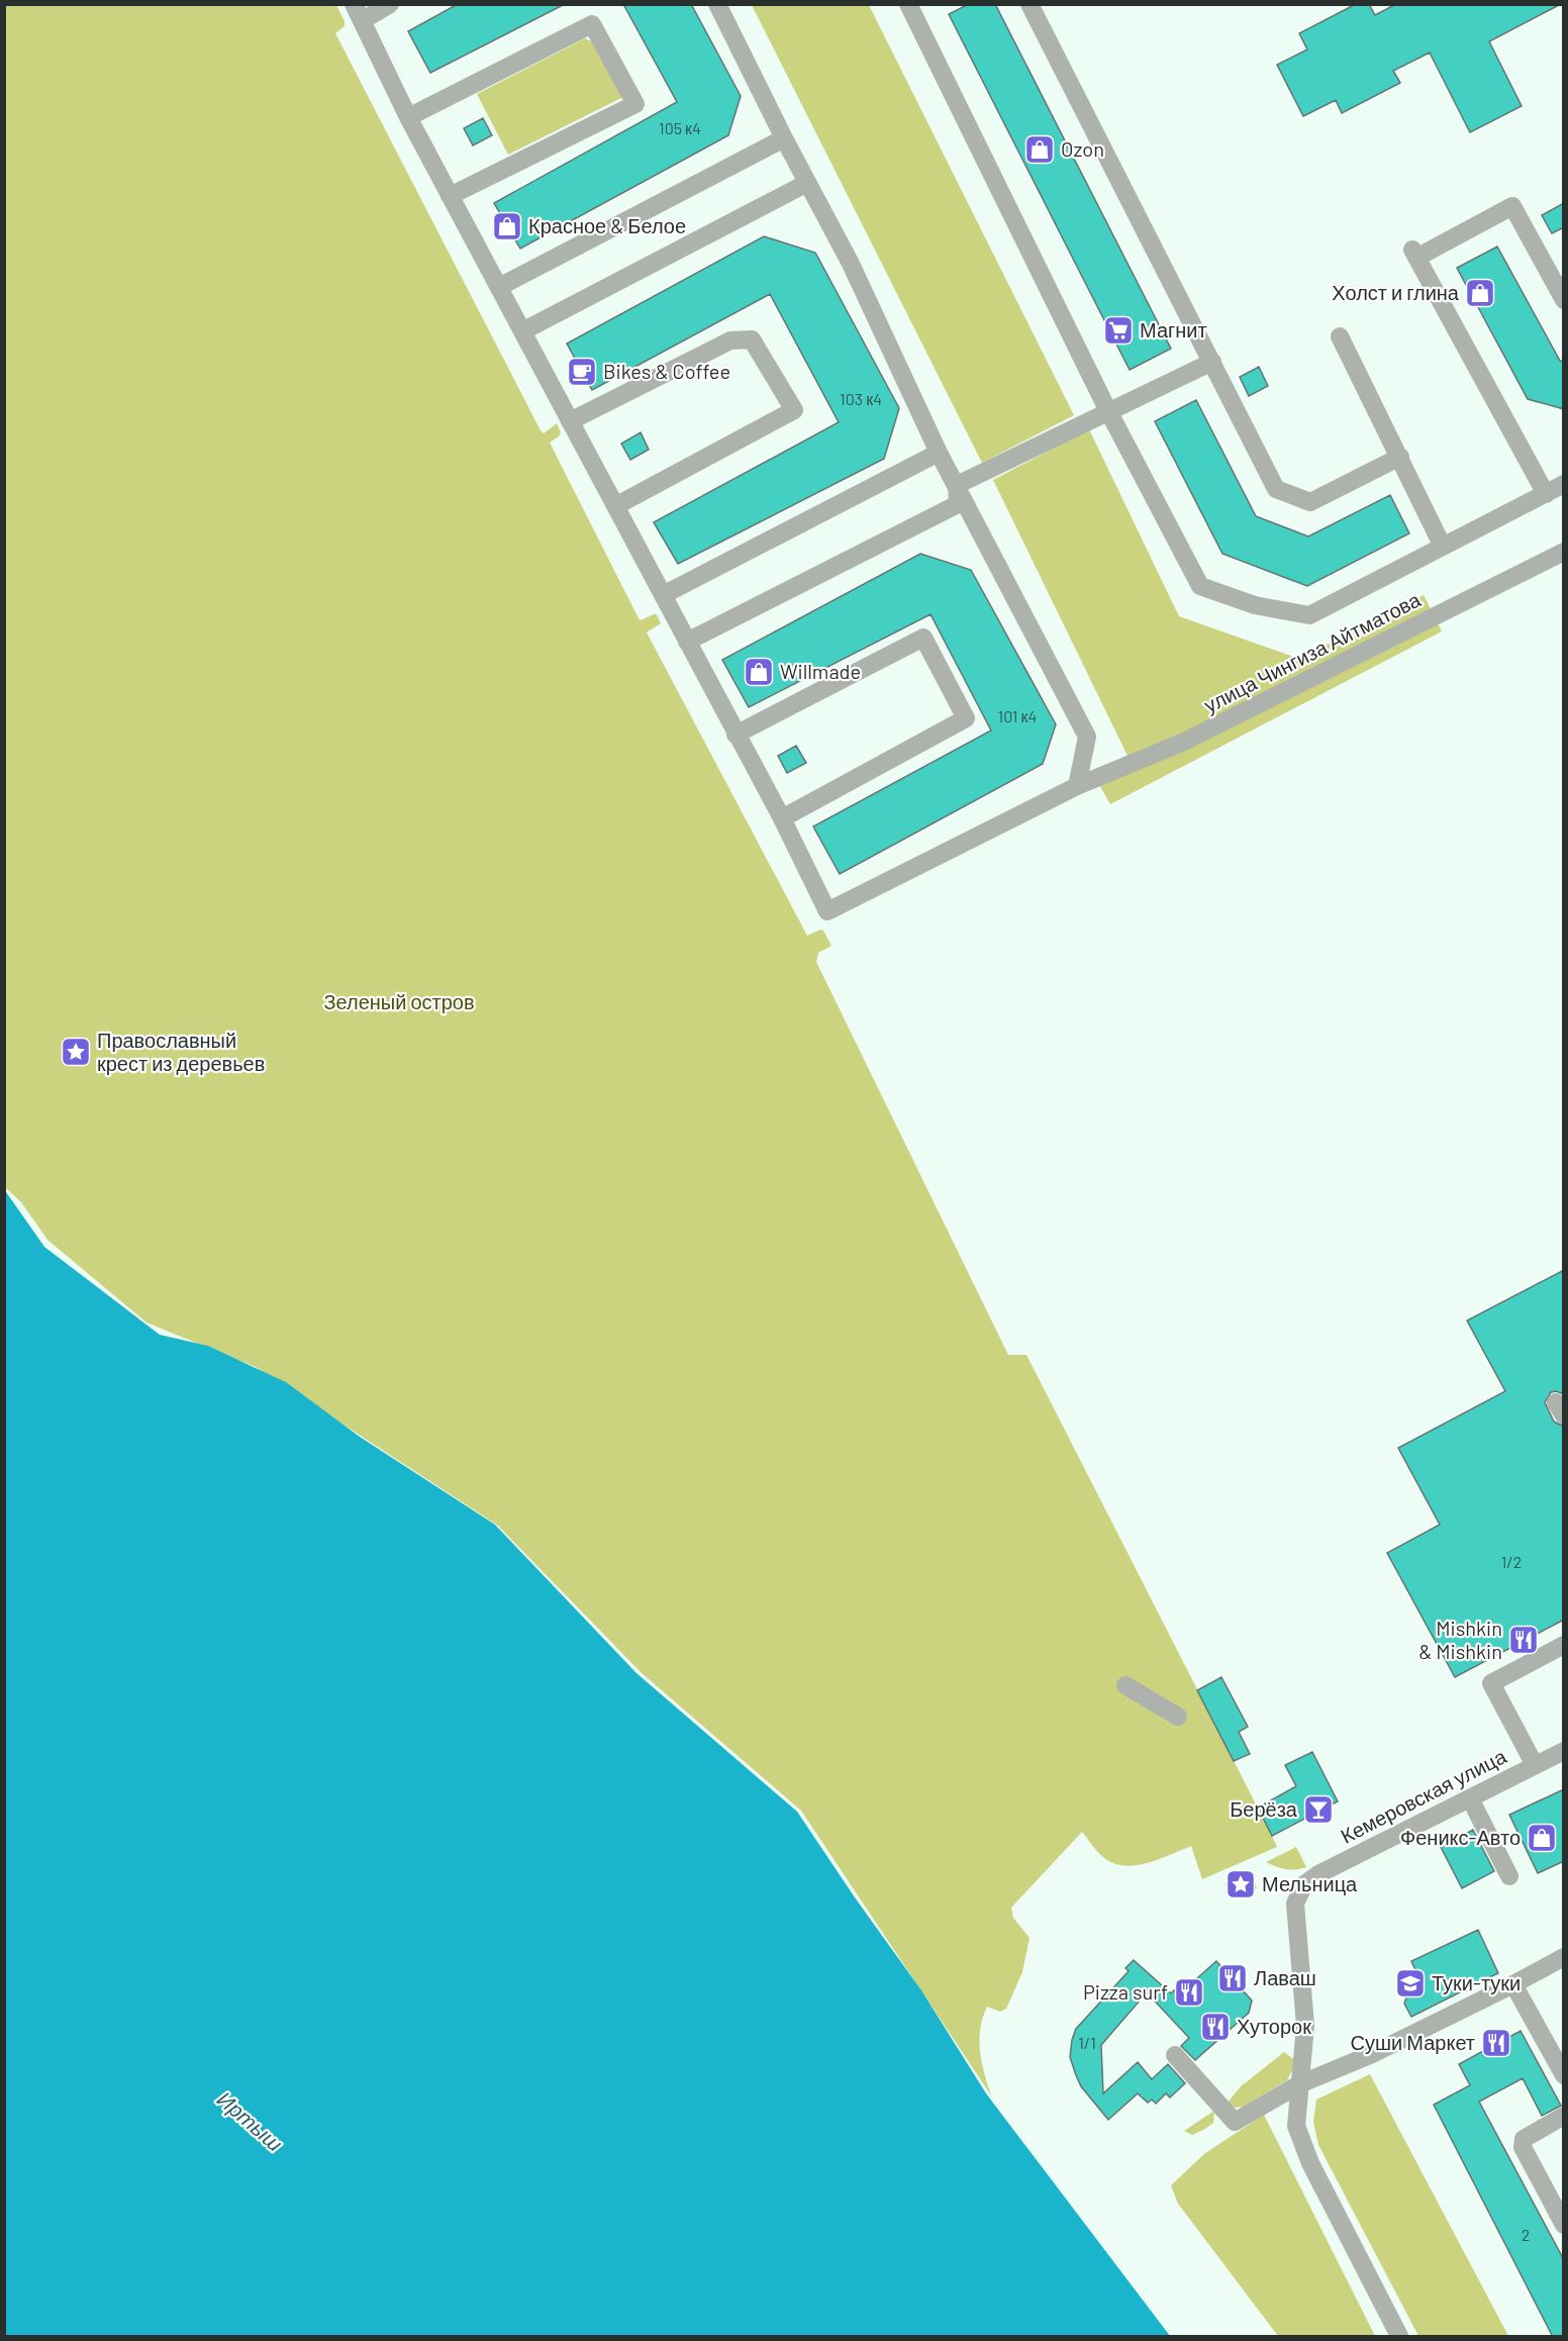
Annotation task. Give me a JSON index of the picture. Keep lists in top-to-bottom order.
{
  "streets": {
    "street": ["улица Чингиза Айтматова", "Кемеровская улица"]
  },
  "water": ["Иртыш"],
  "parks": ["Зеленый остров"],
  "places": {
    "shop": [
      "Ozon",
      "Красное & Белое",
      "Холст и глина",
      "Willmade",
      "Феникс-Авто"
    ],
    "supermarket": ["Магнит"],
    "cafe": ["Bikes & Coffee"],
    "place": ["Православный крест из деревьев", "Мельница"],
    "restaurant": [
      "Mishkin & Mishkin",
      "Лаваш",
      "Pizza surf",
      "Хуторок",
      "Суши Маркет"
    ],
    "bar": ["Берёза"],
    "school or university": ["Туки-туки"]
  },
  "house_numbers": [
    "105 к4",
    "103 к4",
    "101 к4",
    "1/2",
    "1/1",
    "2"
  ]
}
